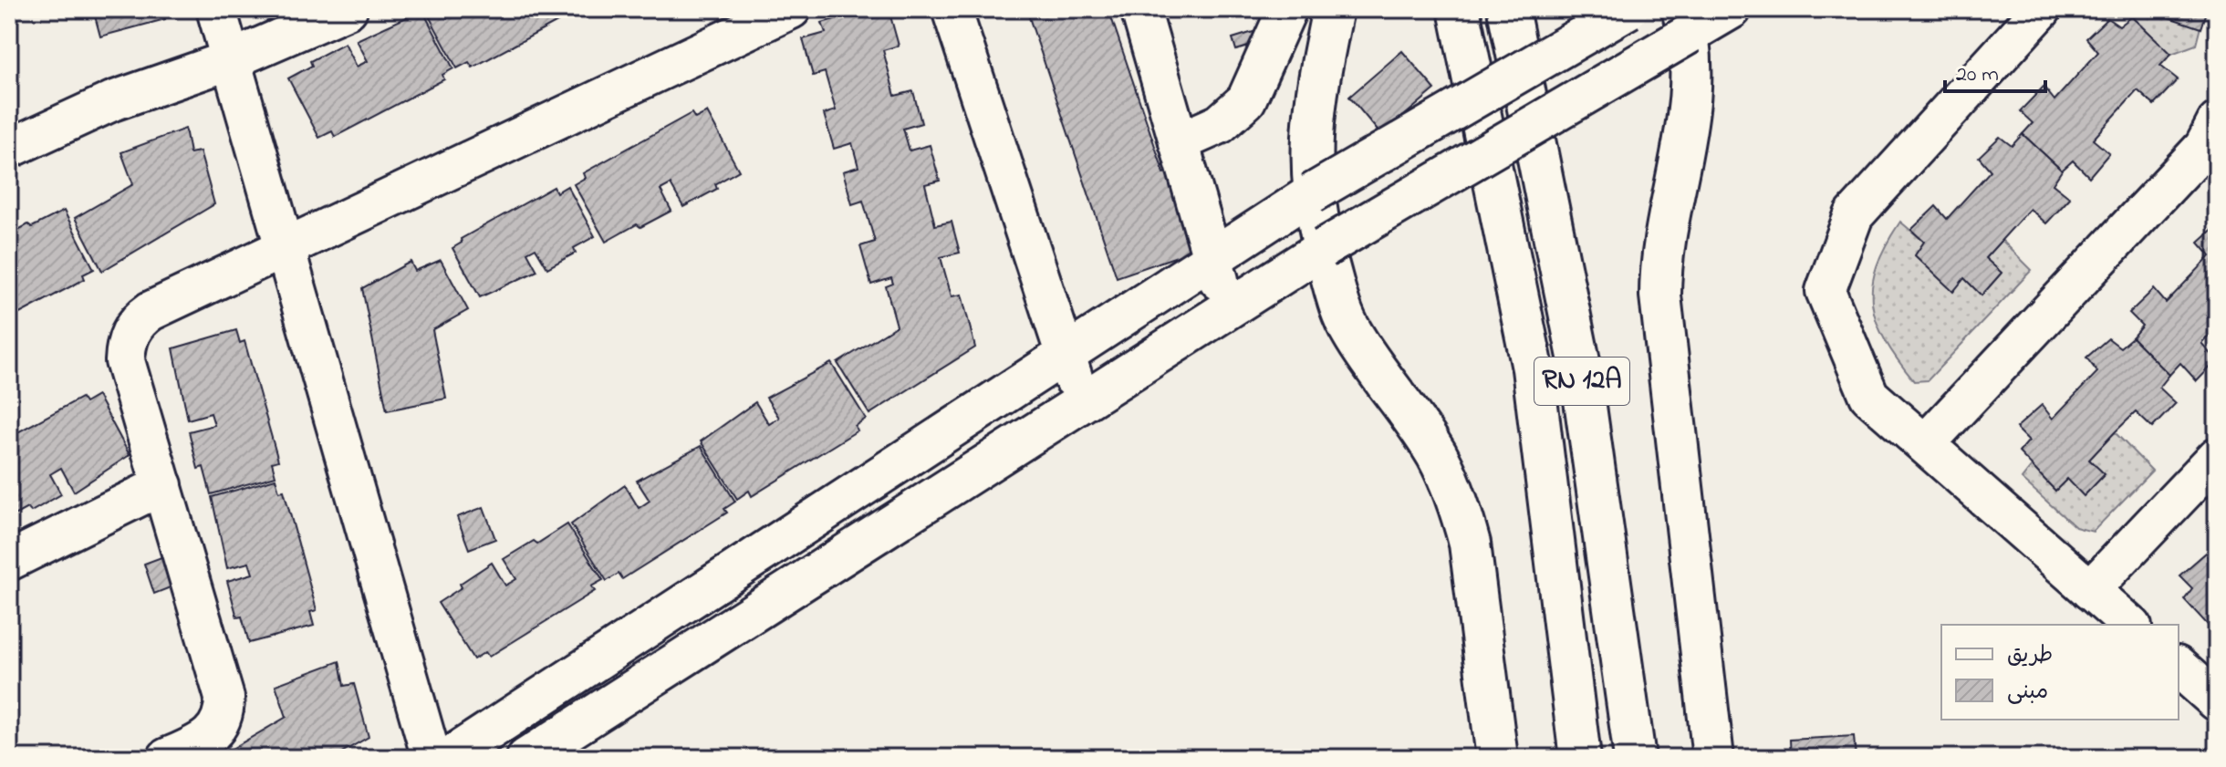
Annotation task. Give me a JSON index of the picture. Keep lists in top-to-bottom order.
{
  "streets": {
    "highway": ["RN 12A"]
  },
  "legend": ["طريق", "مبنى"],
  "scale_bar": "20 m"
}
